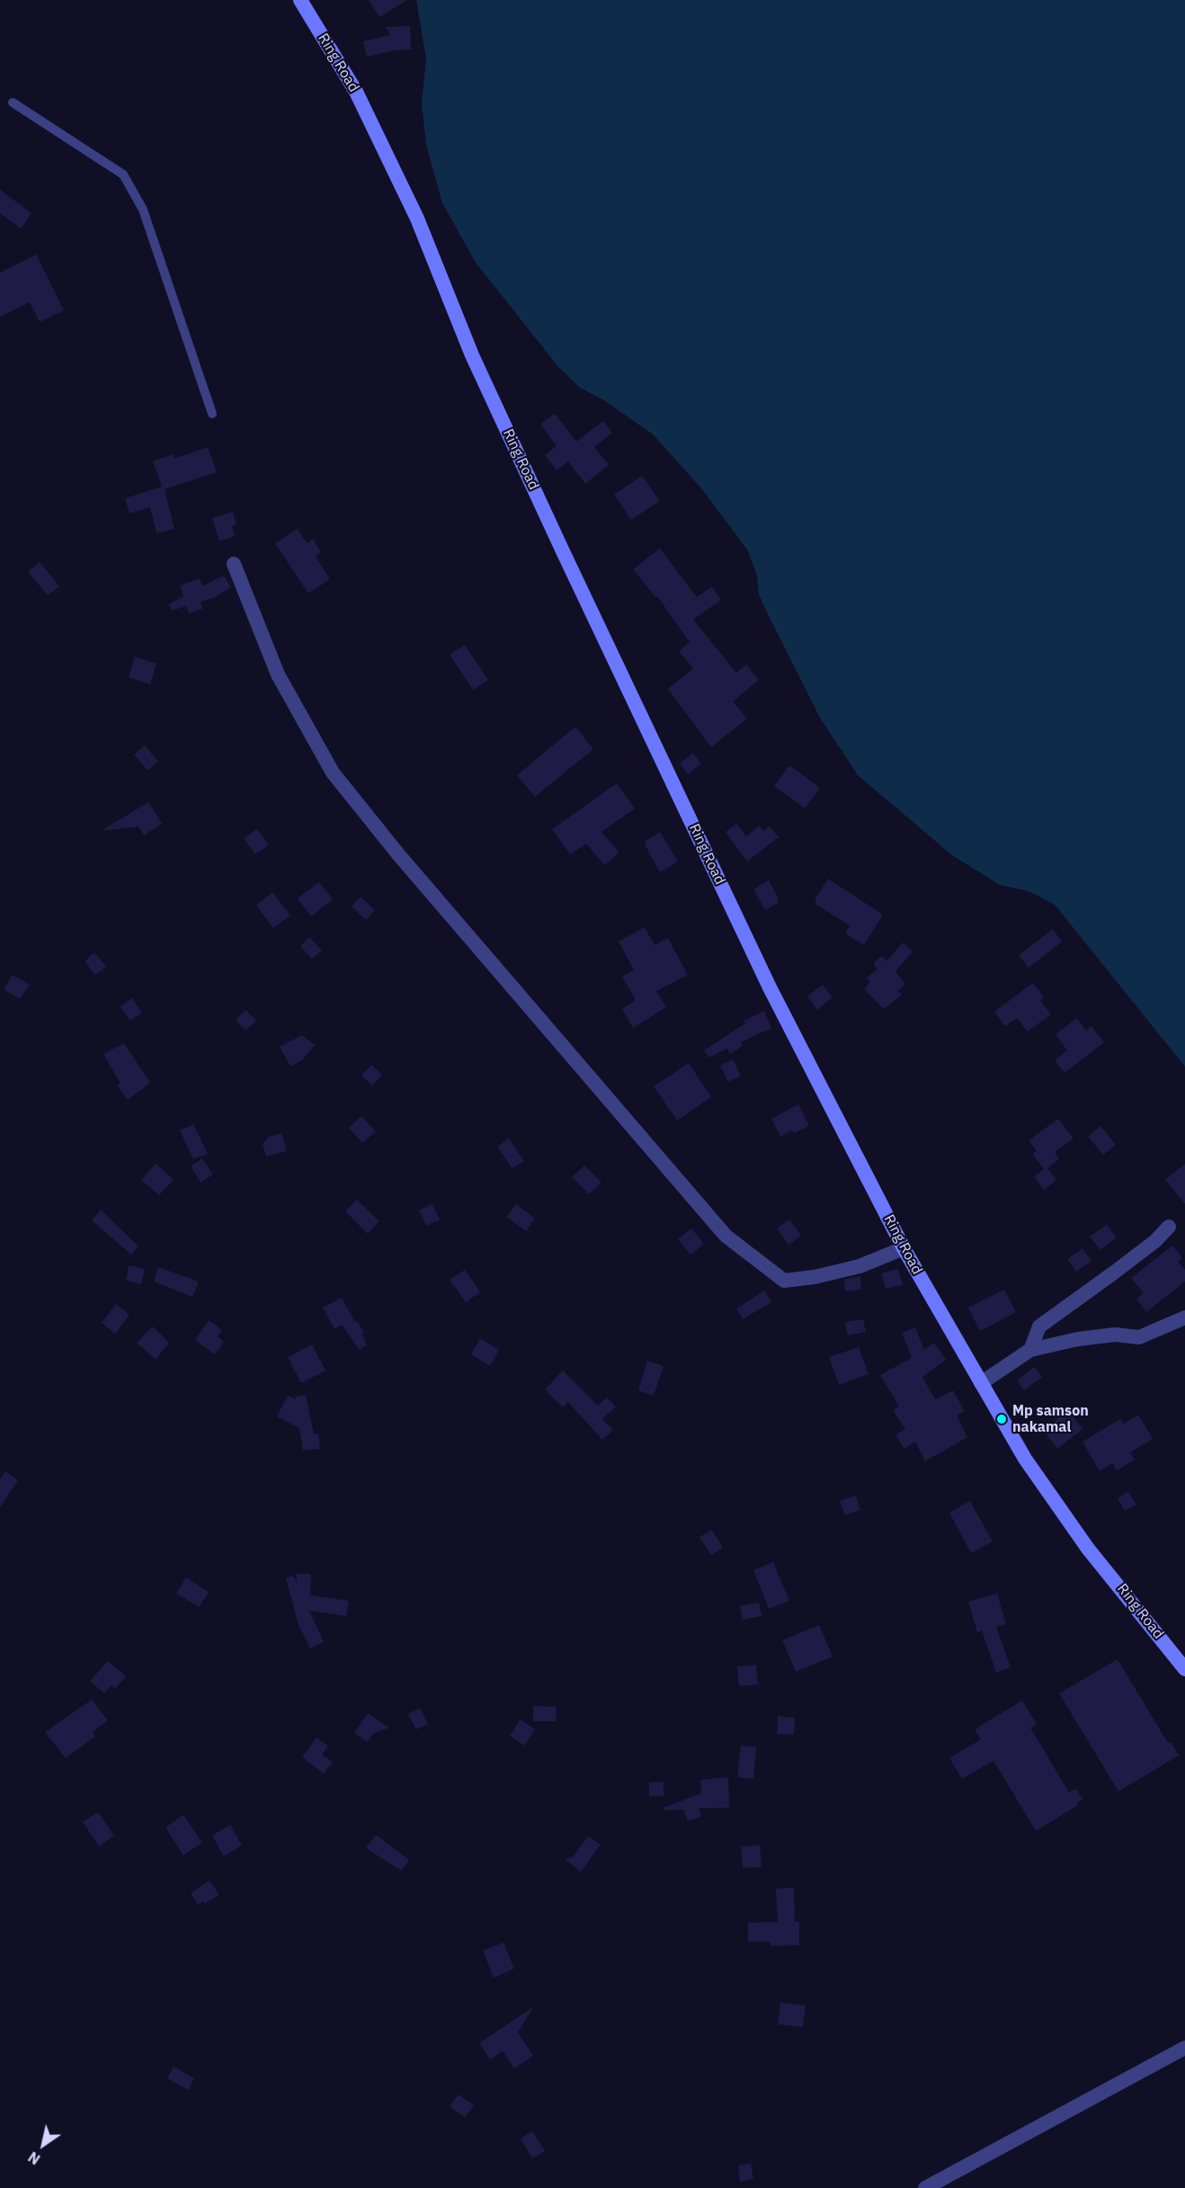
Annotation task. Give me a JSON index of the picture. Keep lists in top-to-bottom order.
{
  "streets": {
    "main road": ["Ring Road"]
  },
  "places": ["Mp samson nakamal"],
  "north": "bottom left"
}
